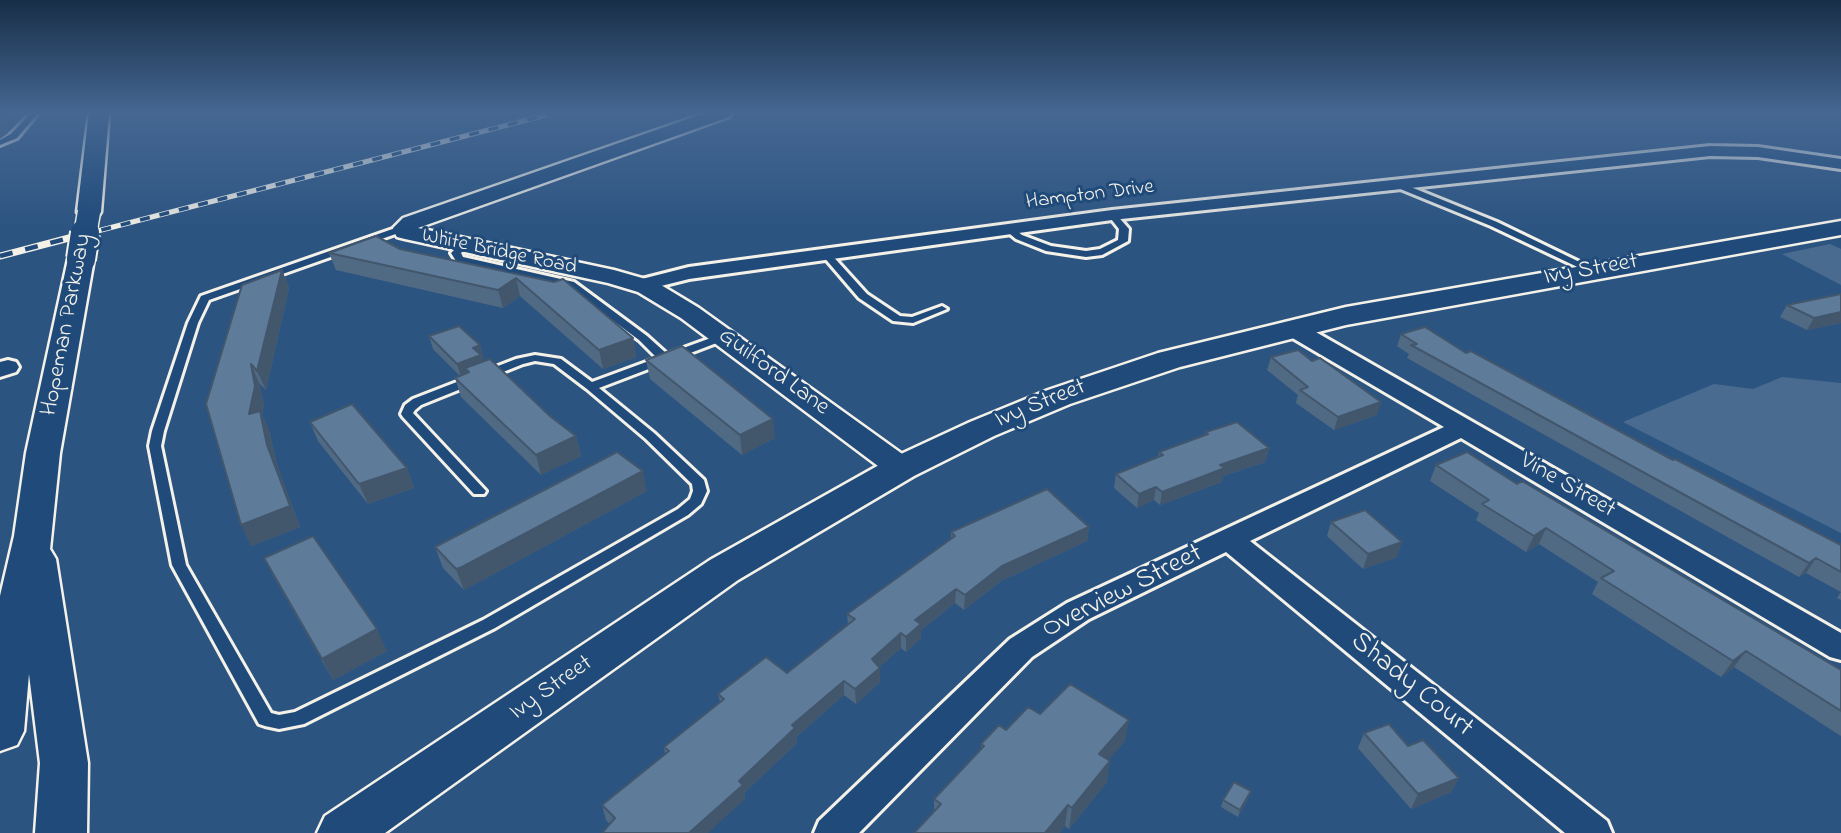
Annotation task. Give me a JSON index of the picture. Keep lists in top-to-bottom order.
{
  "streets": {
    "main road": ["Ivy Street", "Hopeman Parkway"],
    "street": [
      "Hampton Drive",
      "White Bridge Road",
      "Guilford Lane",
      "Vine Street",
      "Overview Street",
      "Shady Court"
    ]
  },
  "crossings": [
    ["Hampton Drive", "White Bridge Road"],
    ["Hampton Drive", "Guilford Lane"],
    ["White Bridge Road", "Guilford Lane"],
    ["Ivy Street", "Guilford Lane"],
    ["Ivy Street", "Vine Street"],
    ["Vine Street", "Overview Street"],
    ["Overview Street", "Shady Court"]
  ]
}
